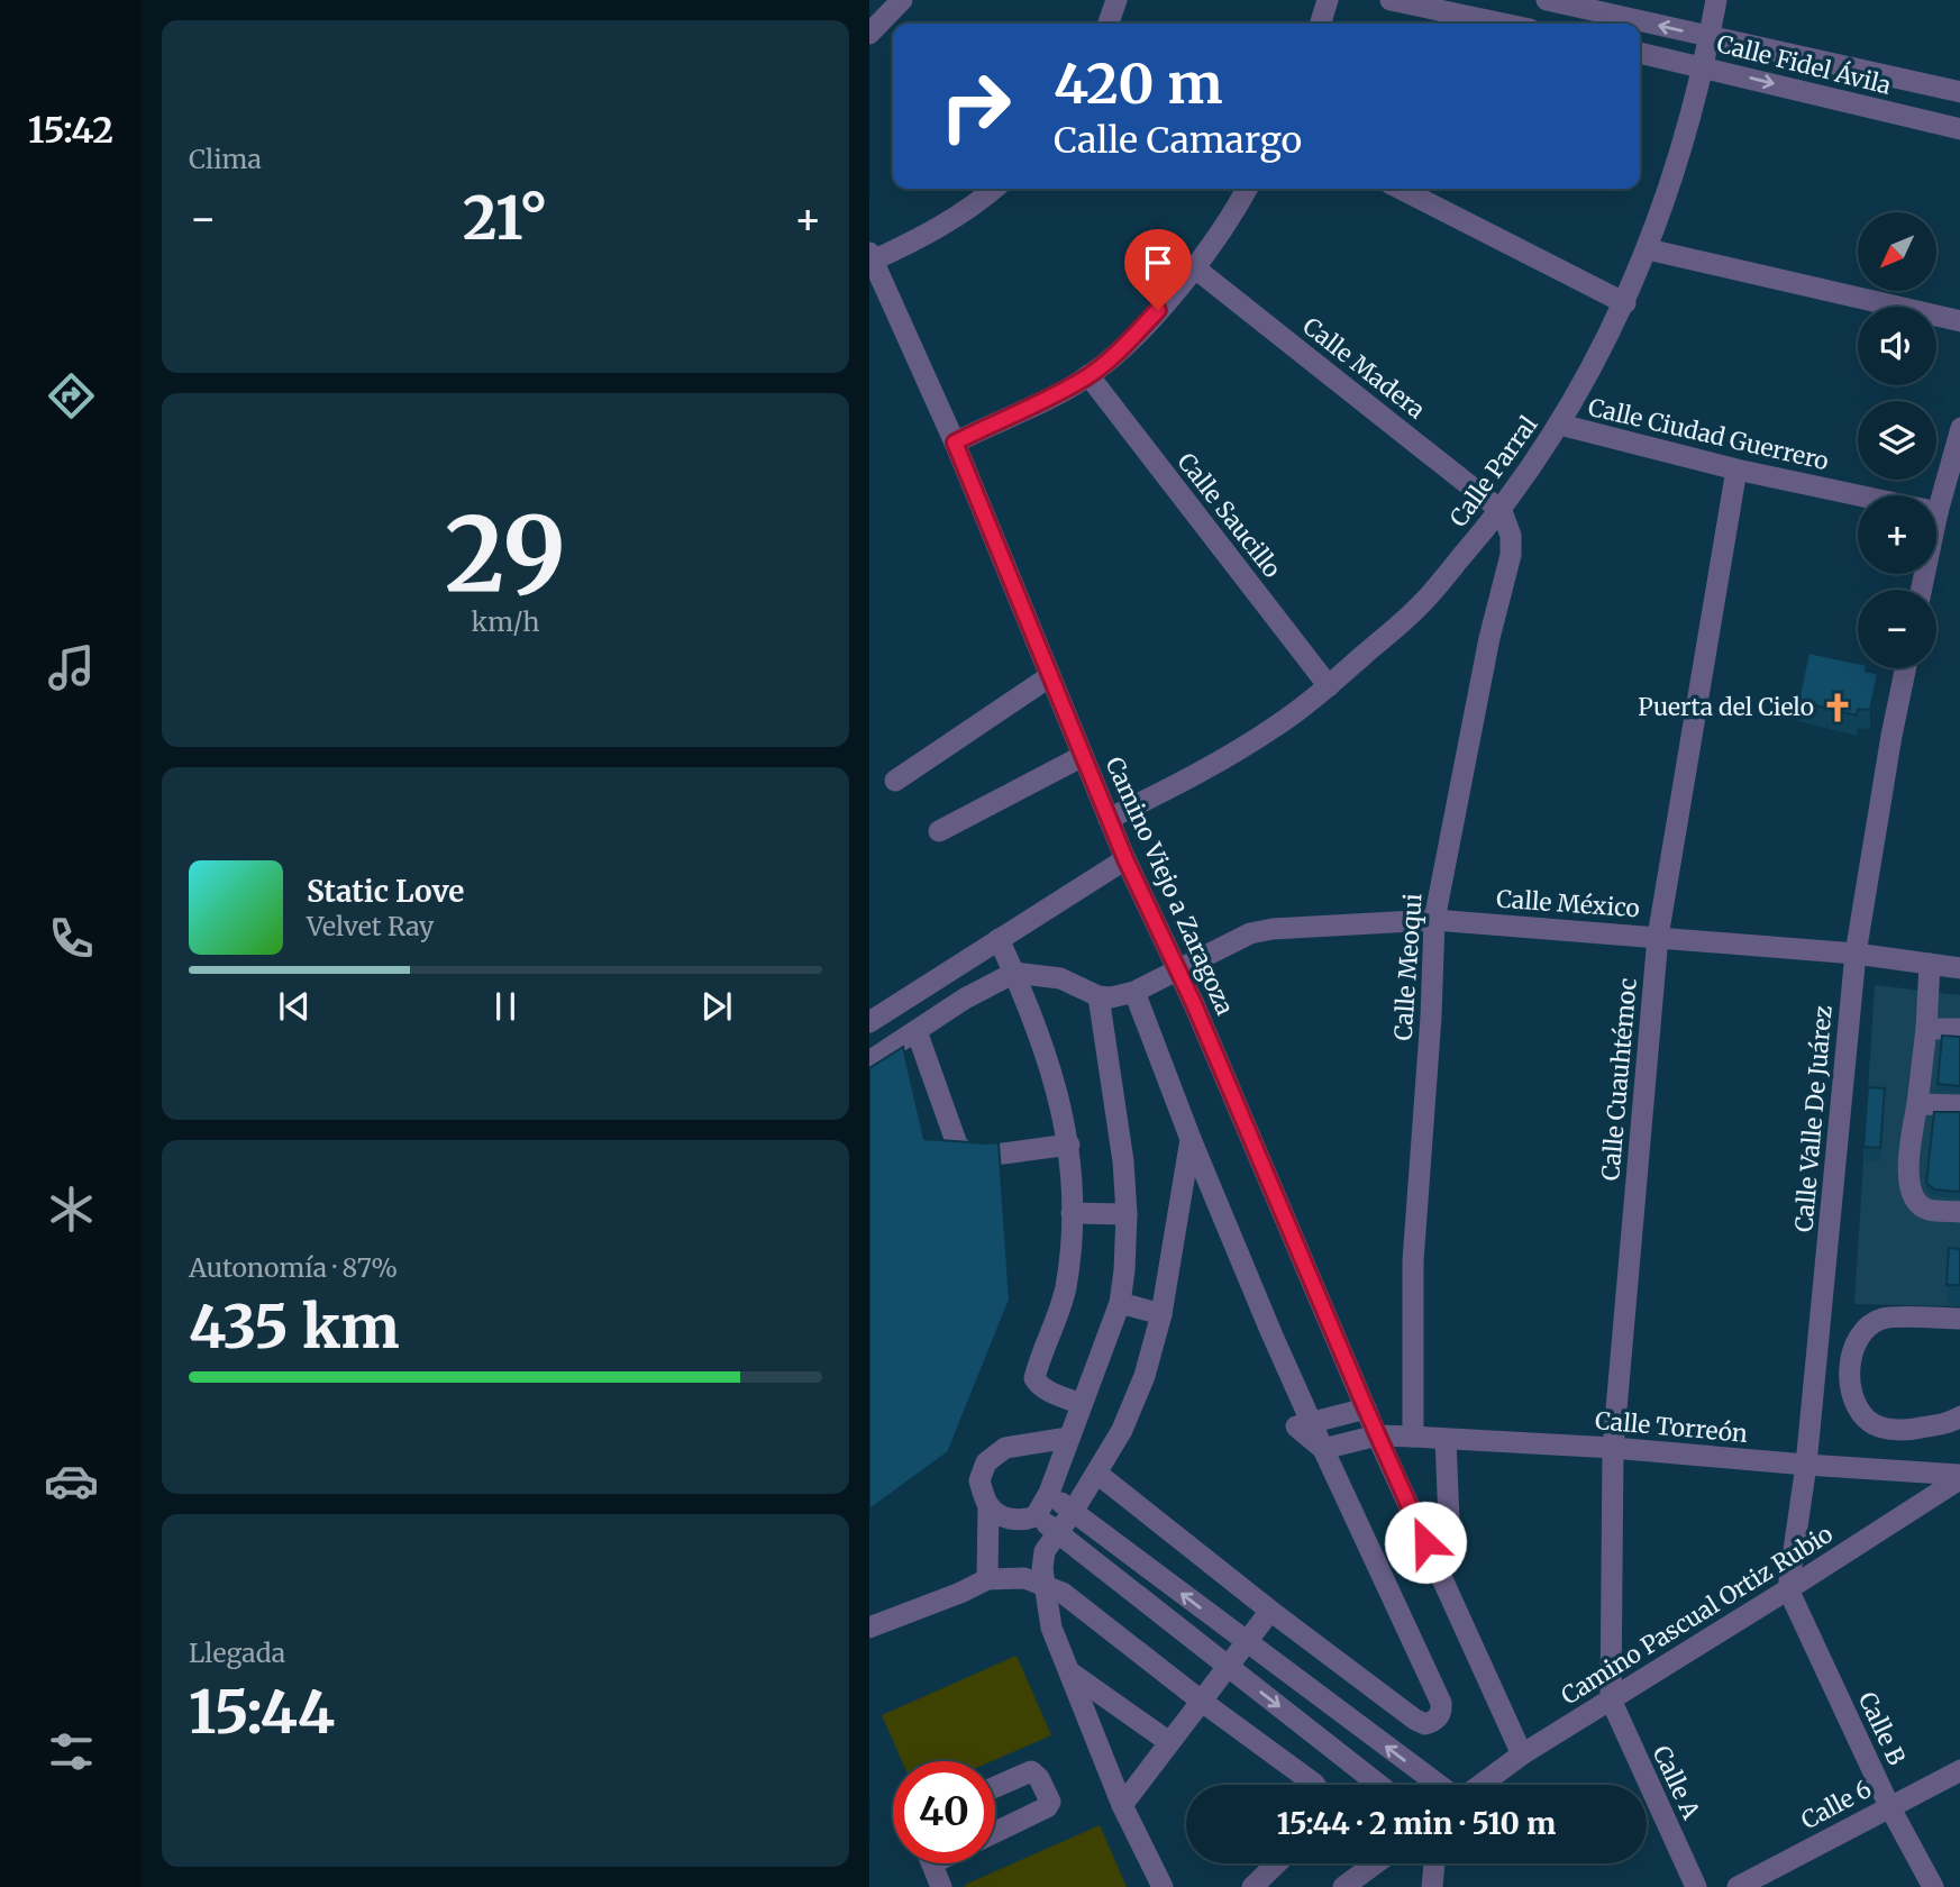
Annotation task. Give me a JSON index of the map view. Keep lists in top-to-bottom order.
{
  "streets": {
    "street": [
      "Calle Fidel Ávila",
      "Calle Madera",
      "Calle Ciudad Guerrero",
      "Calle Parral",
      "Calle Saucillo",
      "Camino Viejo a Zaragoza",
      "Calle México",
      "Calle Meoqui",
      "Calle Cuauhtémoc",
      "Calle Valle De Juárez",
      "Calle Torreón",
      "Camino Pascual Ortiz Rubio",
      "Calle B",
      "Calle A",
      "Calle 6"
    ]
  },
  "crossings": [
    ["Calle Fidel Ávila", "Calle Parral"],
    ["Calle Madera", "Calle Parral"],
    ["Calle Madera", "Calle Meoqui"],
    ["Calle Ciudad Guerrero", "Calle Parral"],
    ["Calle Ciudad Guerrero", "Calle Cuauhtémoc"],
    ["Calle Parral", "Calle Saucillo"],
    ["Calle Parral", "Camino Viejo a Zaragoza"],
    ["Calle Parral", "Calle Meoqui"],
    ["Camino Viejo a Zaragoza", "Calle México"],
    ["Camino Viejo a Zaragoza", "Calle Torreón"],
    ["Camino Viejo a Zaragoza", "Camino Pascual Ortiz Rubio"],
    ["Calle México", "Calle Meoqui"],
    ["Calle México", "Calle Cuauhtémoc"],
    ["Calle México", "Calle Valle De Juárez"],
    ["Calle Meoqui", "Calle Torreón"],
    ["Calle Cuauhtémoc", "Calle Torreón"],
    ["Calle Cuauhtémoc", "Camino Pascual Ortiz Rubio"],
    ["Calle Cuauhtémoc", "Calle A"],
    ["Calle Valle De Juárez", "Calle Torreón"],
    ["Calle Valle De Juárez", "Camino Pascual Ortiz Rubio"],
    ["Calle Valle De Juárez", "Calle B"],
    ["Calle Torreón", "Camino Pascual Ortiz Rubio"],
    ["Camino Pascual Ortiz Rubio", "Calle B"],
    ["Camino Pascual Ortiz Rubio", "Calle A"],
    ["Calle B", "Calle 6"]
  ],
  "places": {
    "church": ["Puerta del Cielo"]
  },
  "north": "bottom left",
  "page": {
    "tabs": "15:42",
    "tile": [
      "Clima",
      ["29", "km/h"],
      ["Autonomía · 87%", "435 km"],
      ["Llegada", "15:44"]
    ],
    "turn": ["420 m", "Calle Camargo"],
    "heat": ["−", "21°", "+"],
    "map_buttons": ["+", "−"],
    "song": ["Static Love", "Velvet Ray"],
    "limit": "40",
    "trip": "15:44 · 2 min · 510 m"
  }
}
